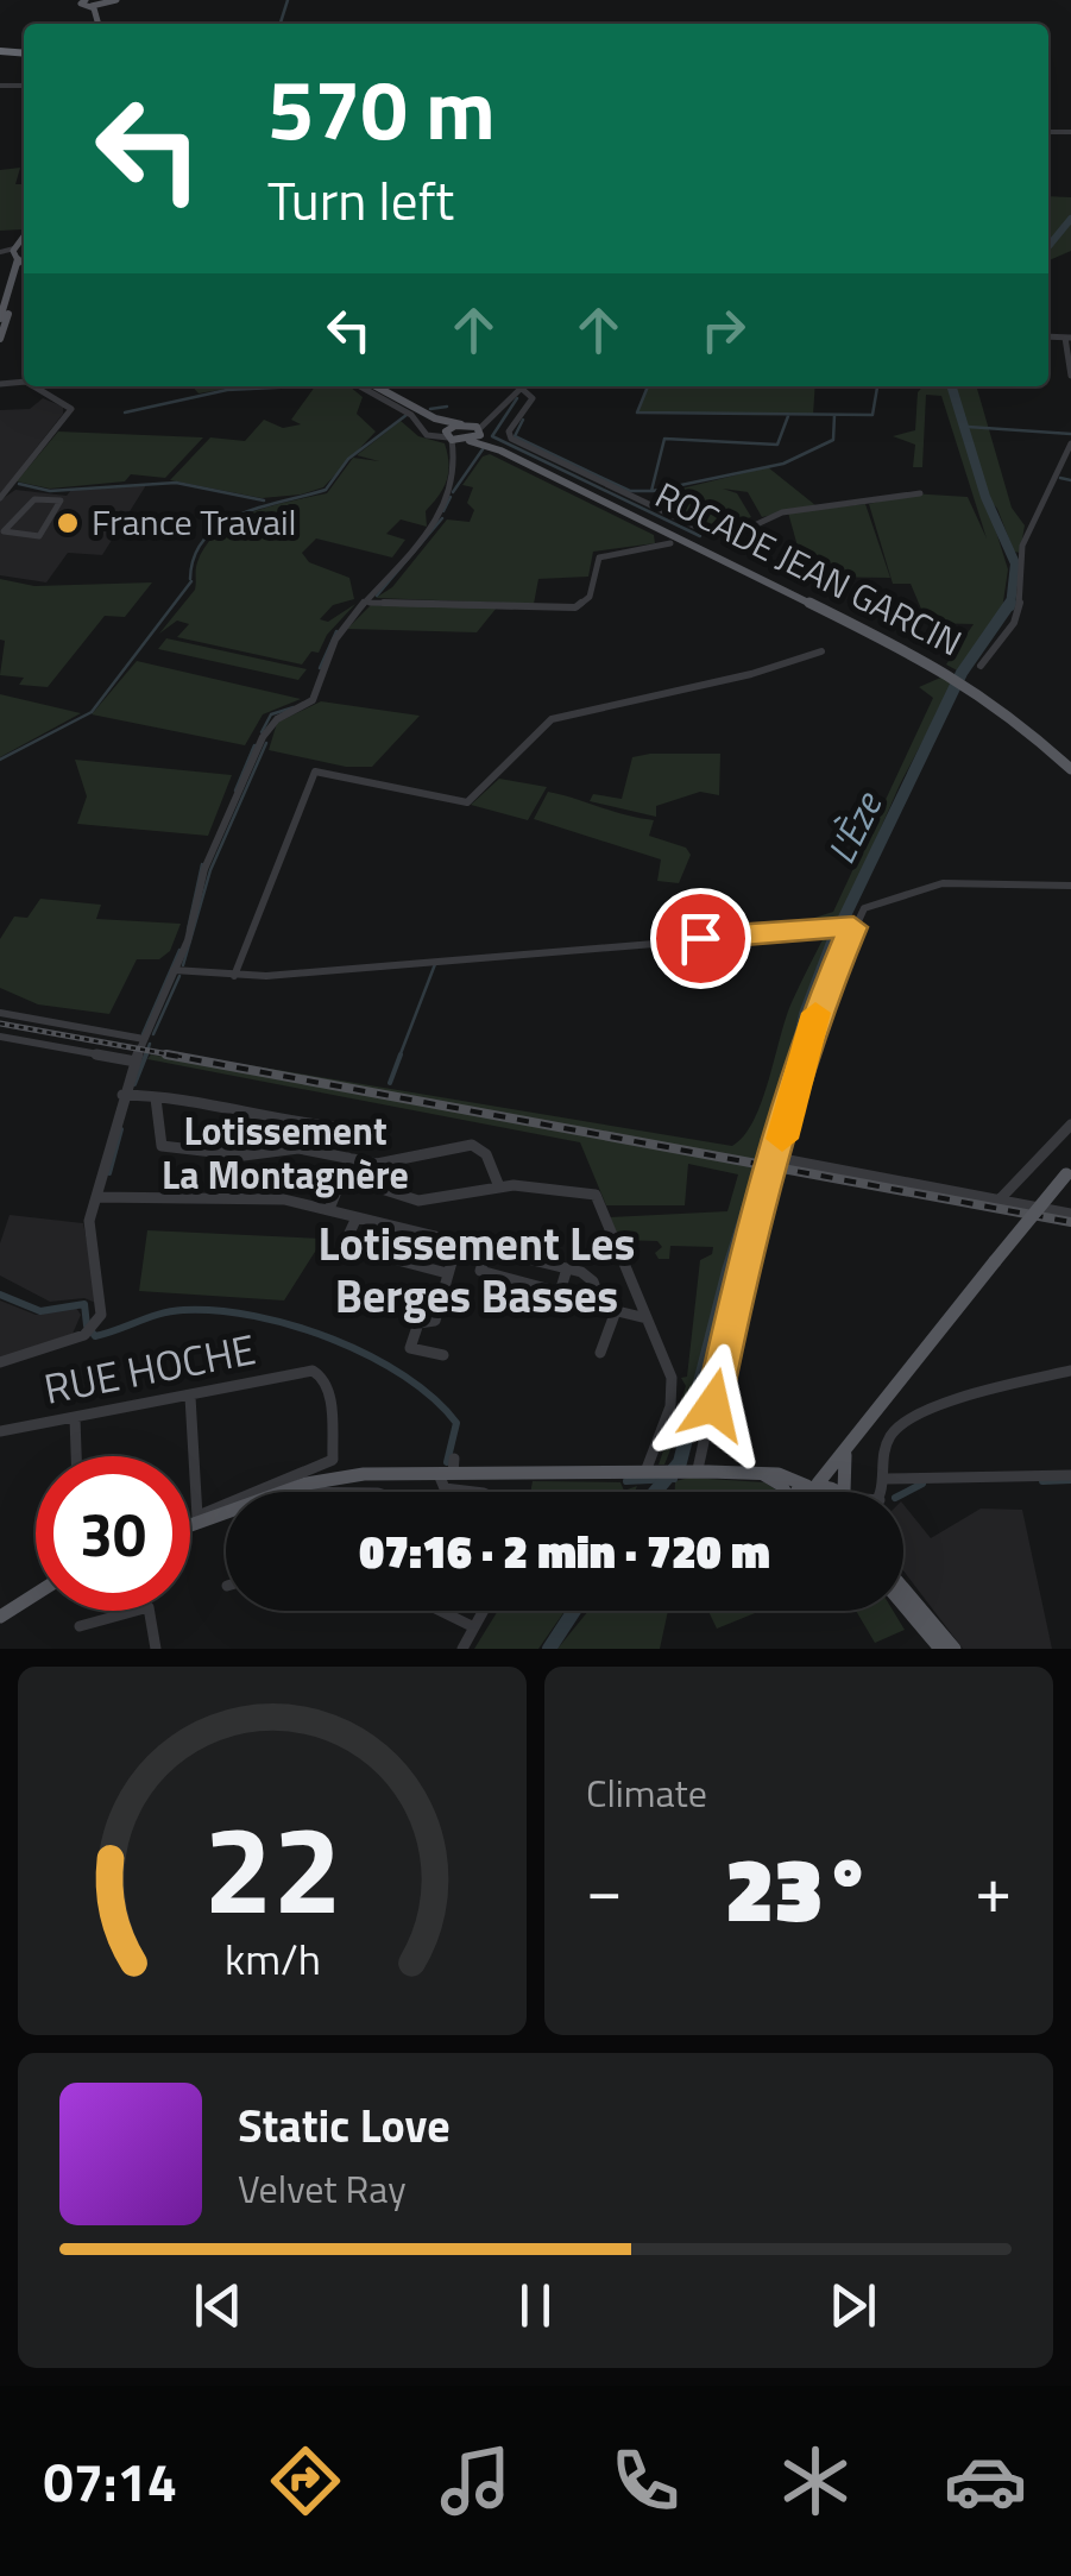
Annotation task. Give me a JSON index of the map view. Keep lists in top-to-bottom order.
{
  "streets": {
    "main road": ["ROCADE JEAN GARCIN"],
    "street": ["RUE HOCHE"]
  },
  "districts": ["Lotissement La Montagnère", "Lotissement Les Berges Basses"],
  "water": ["L'Èze"],
  "places": ["France Travail"],
  "page": {
    "turn": ["570 m", "Turn left"],
    "limit": "30",
    "trip": "07:16 · 2 min · 720 m",
    "tile": "Climate",
    "heat": ["−", "23°", "+"],
    "song": ["Static Love", "Velvet Ray"],
    "tabs": "07:14",
    "gauge": ["22", "km/h"]
  }
}
